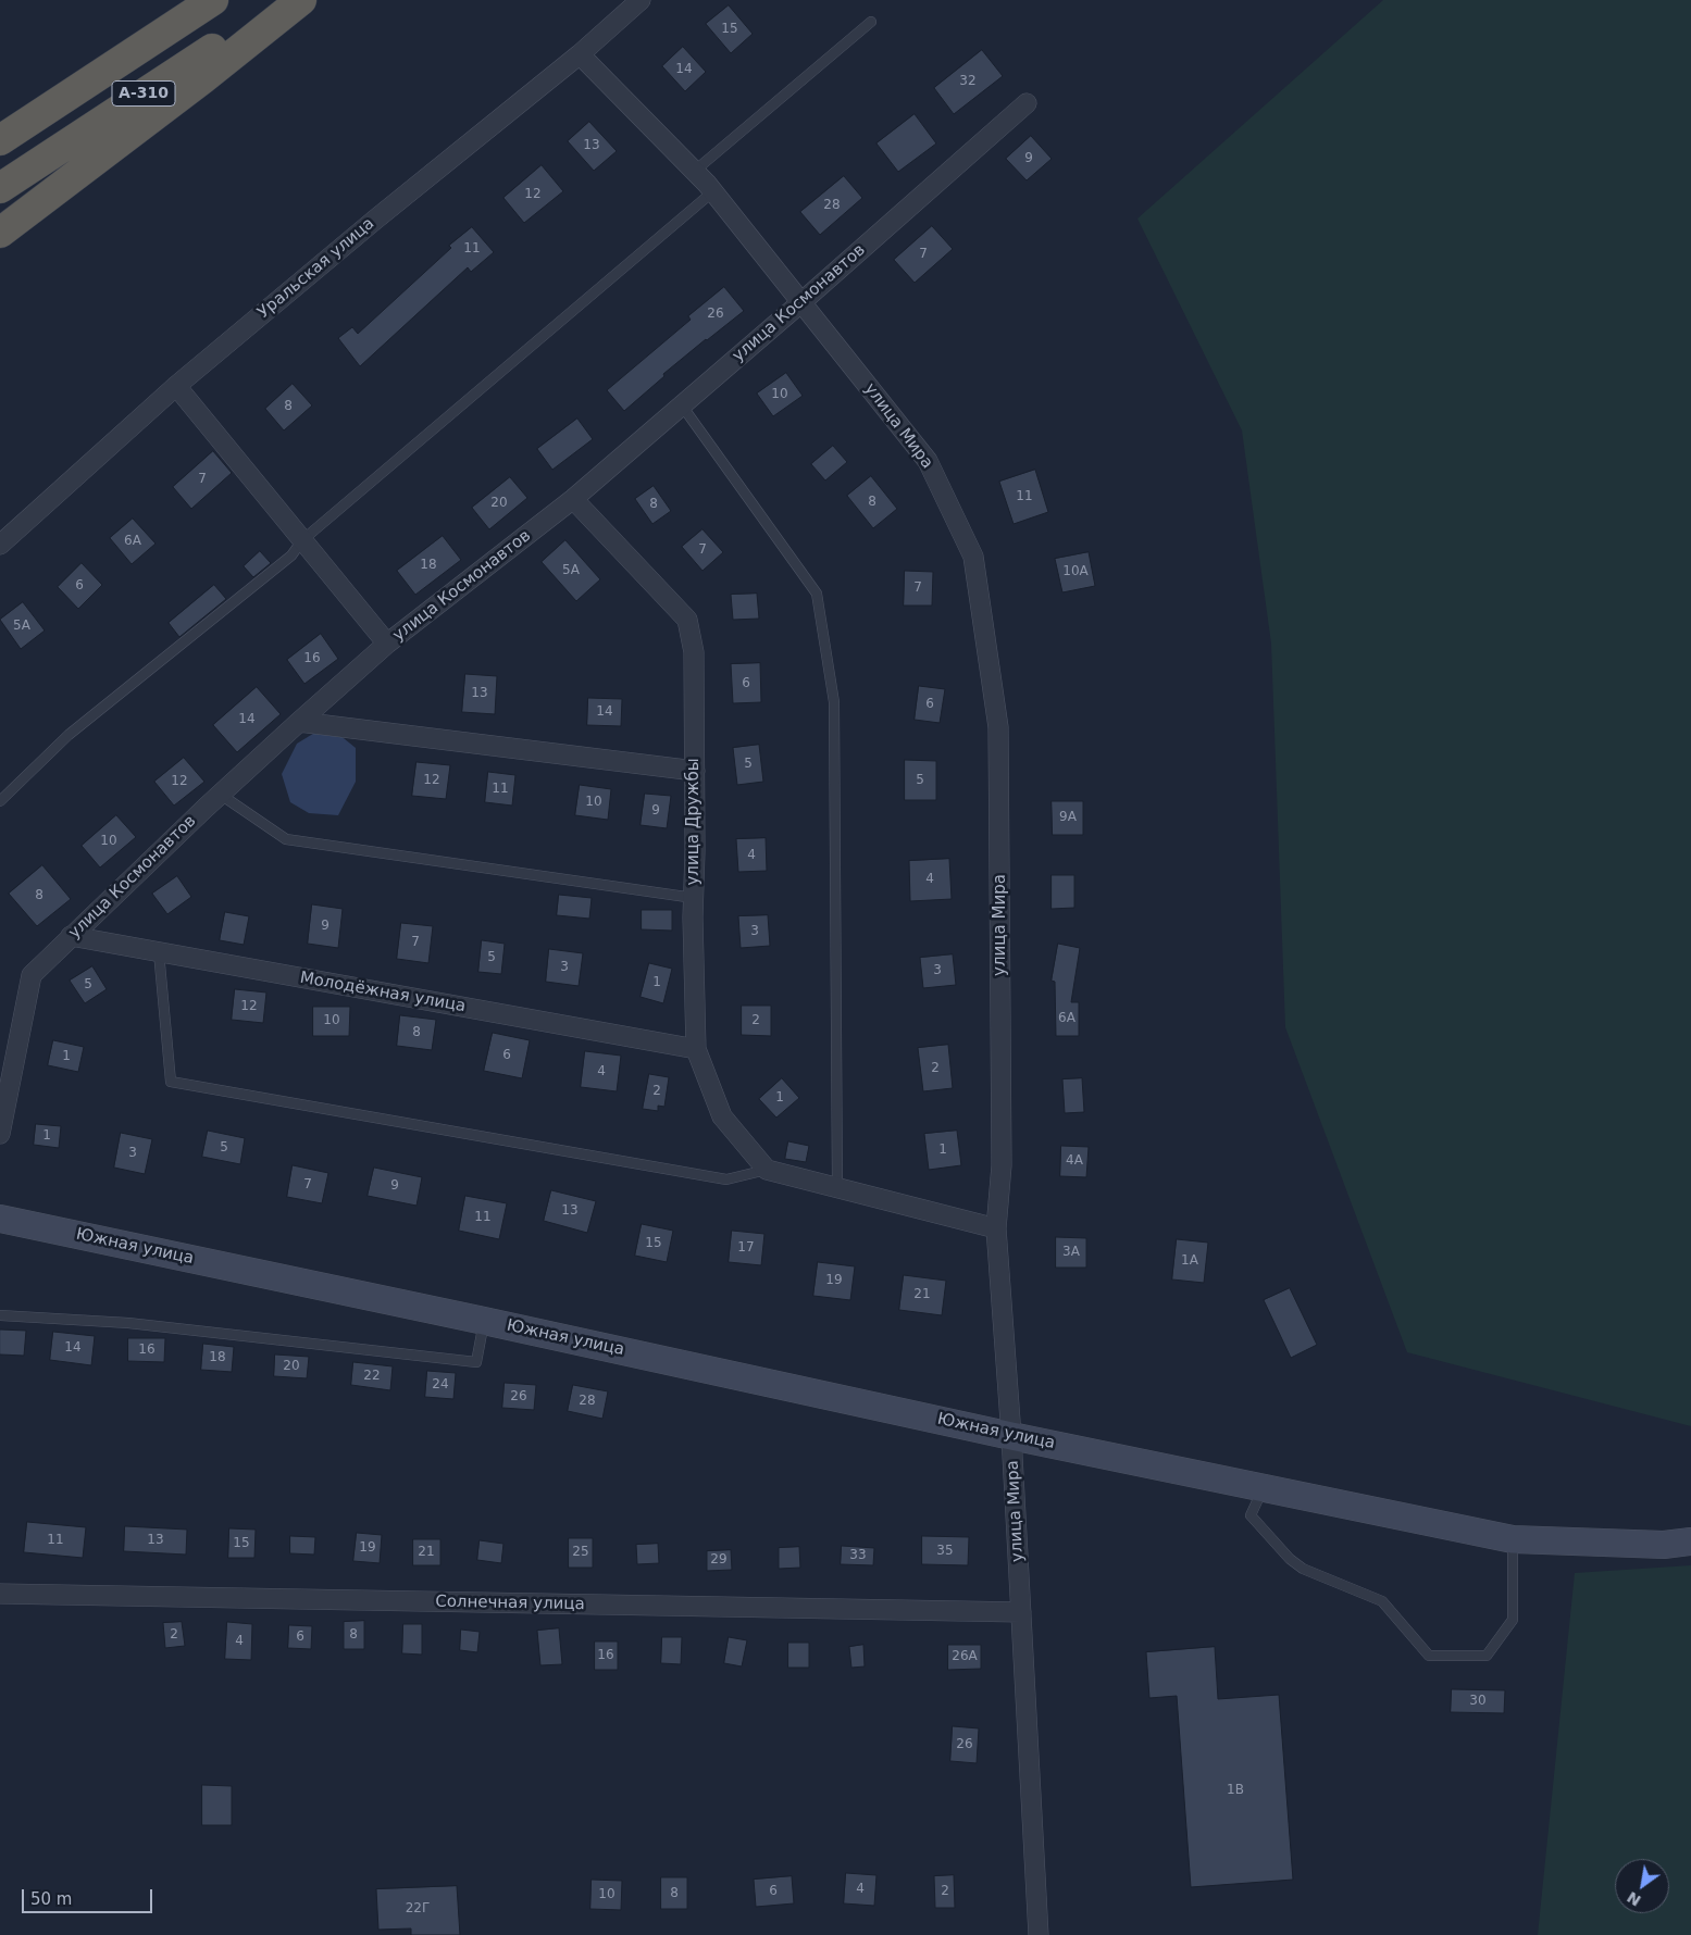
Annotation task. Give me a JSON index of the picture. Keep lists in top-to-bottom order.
{
  "streets": {
    "highway": ["А-310"],
    "main road": ["Южная улица"],
    "street": [
      "Уральская улица",
      "улица Космонавтов",
      "улица Мира",
      "улица Дружбы",
      "Молодёжная улица",
      "Солнечная улица"
    ]
  },
  "crossings": [
    ["Уральская улица", "улица Мира"],
    ["улица Космонавтов", "улица Мира"],
    ["улица Космонавтов", "улица Дружбы"],
    ["улица Космонавтов", "Молодёжная улица"],
    ["улица Мира", "Южная улица"],
    ["улица Мира", "Солнечная улица"],
    ["улица Дружбы", "Молодёжная улица"]
  ],
  "house_numbers": [
    "15",
    "14",
    "32",
    "13",
    "9",
    "12",
    "28",
    "11",
    "7",
    "26",
    "10",
    "8",
    "7",
    "11",
    "8",
    "20",
    "8",
    "6А",
    "7",
    "18",
    "5А",
    "10А",
    "6",
    "7",
    "5А",
    "16",
    "6",
    "13",
    "6",
    "14",
    "14",
    "5",
    "12",
    "5",
    "12",
    "11",
    "10",
    "9",
    "9А",
    "10",
    "4",
    "4",
    "8",
    "9",
    "3",
    "7",
    "5",
    "3",
    "3",
    "1",
    "5",
    "12",
    "6А",
    "10",
    "2",
    "8",
    "6",
    "1",
    "2",
    "4",
    "2",
    "1",
    "1",
    "5",
    "1",
    "3",
    "4А",
    "7",
    "9",
    "13",
    "11",
    "15",
    "17",
    "3А",
    "1А",
    "19",
    "21",
    "14",
    "16",
    "18",
    "20",
    "22",
    "24",
    "26",
    "28",
    "11",
    "13",
    "15",
    "19",
    "35",
    "21",
    "25",
    "33",
    "29",
    "2",
    "8",
    "6",
    "4",
    "16",
    "26А",
    "30",
    "26",
    "1В",
    "4",
    "6",
    "2",
    "8",
    "10",
    "22Г"
  ],
  "scale_bar": "50 m",
  "north": "bottom left"
}
